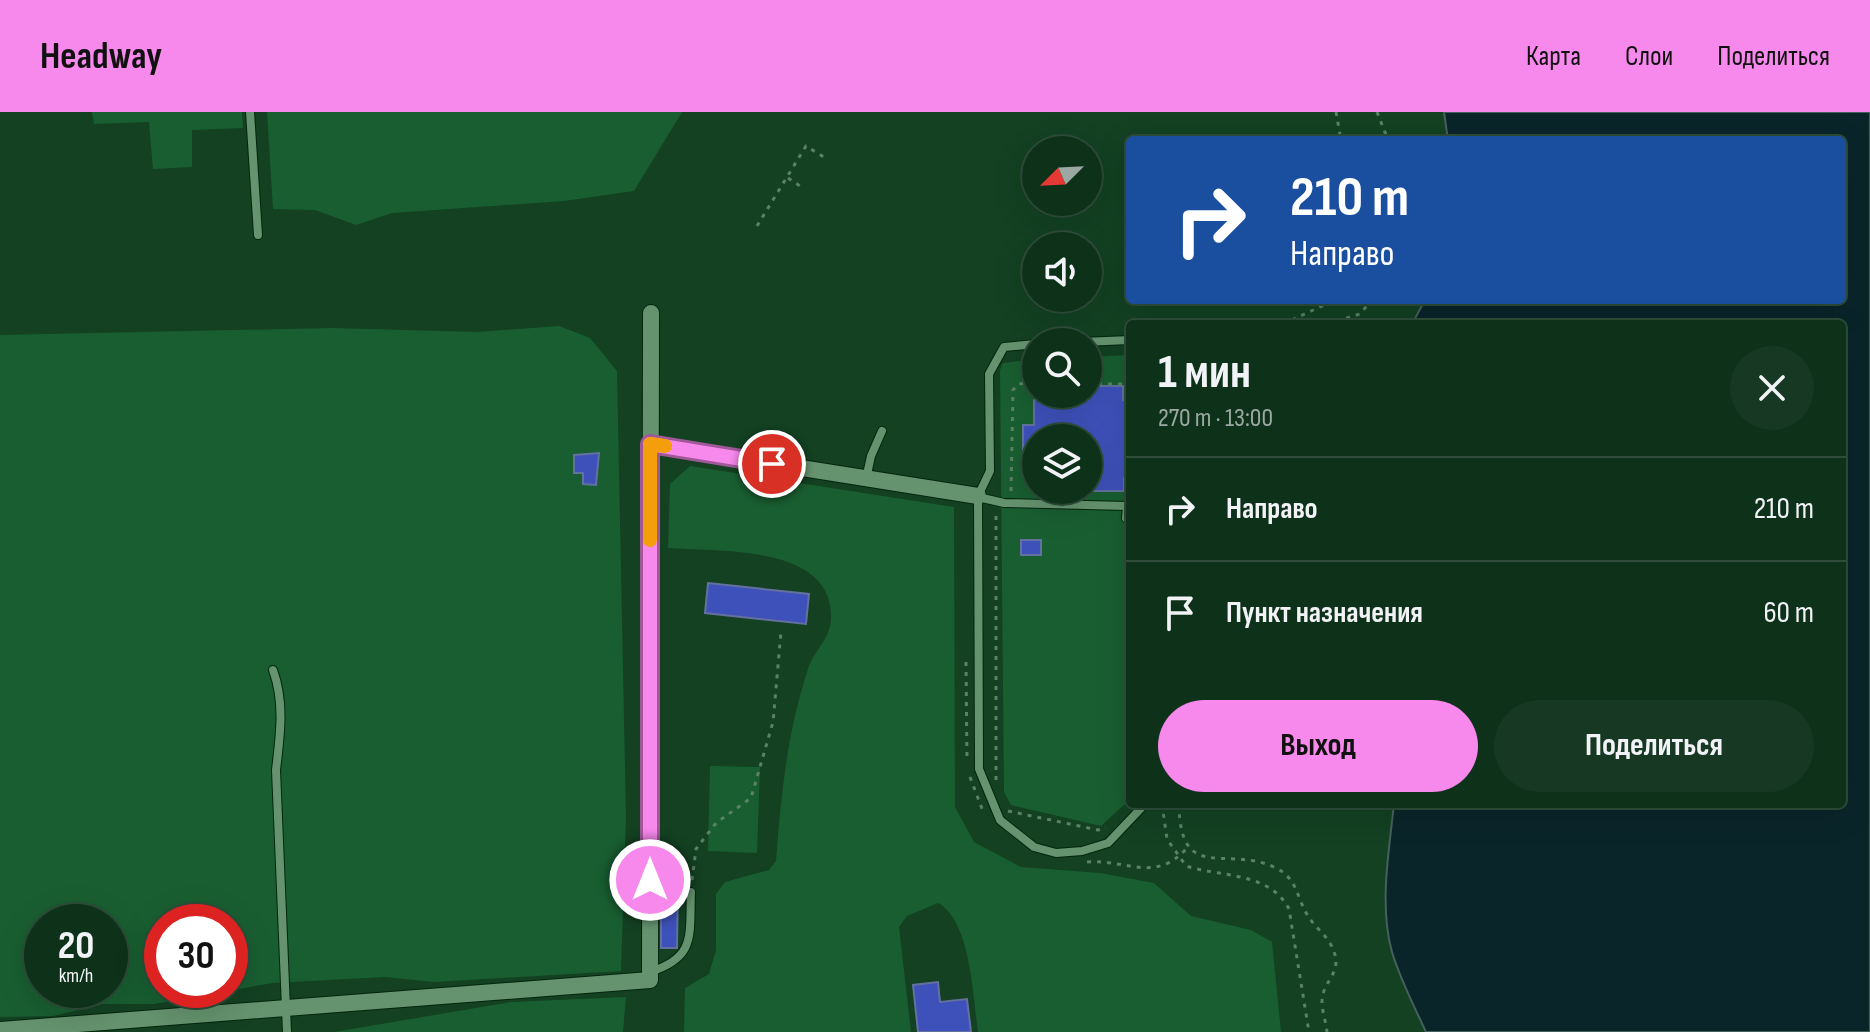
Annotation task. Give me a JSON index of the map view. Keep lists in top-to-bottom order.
{
  "north": "bottom left",
  "page": {
    "header": "Headway",
    "nav": ["Карта", "Слои", "Поделиться"],
    "turn": ["210 m", "Направо"],
    "heading": ["1 мин", "270 m · 13:00"],
    "list": [
      {
        "name": "Направо",
        "value": "210 m"
      },
      {
        "name": "Пункт назначения",
        "value": "60 m"
      }
    ],
    "buttons": ["Выход", "Поделиться"],
    "speed": "20 km/h",
    "limit": "30"
  }
}
